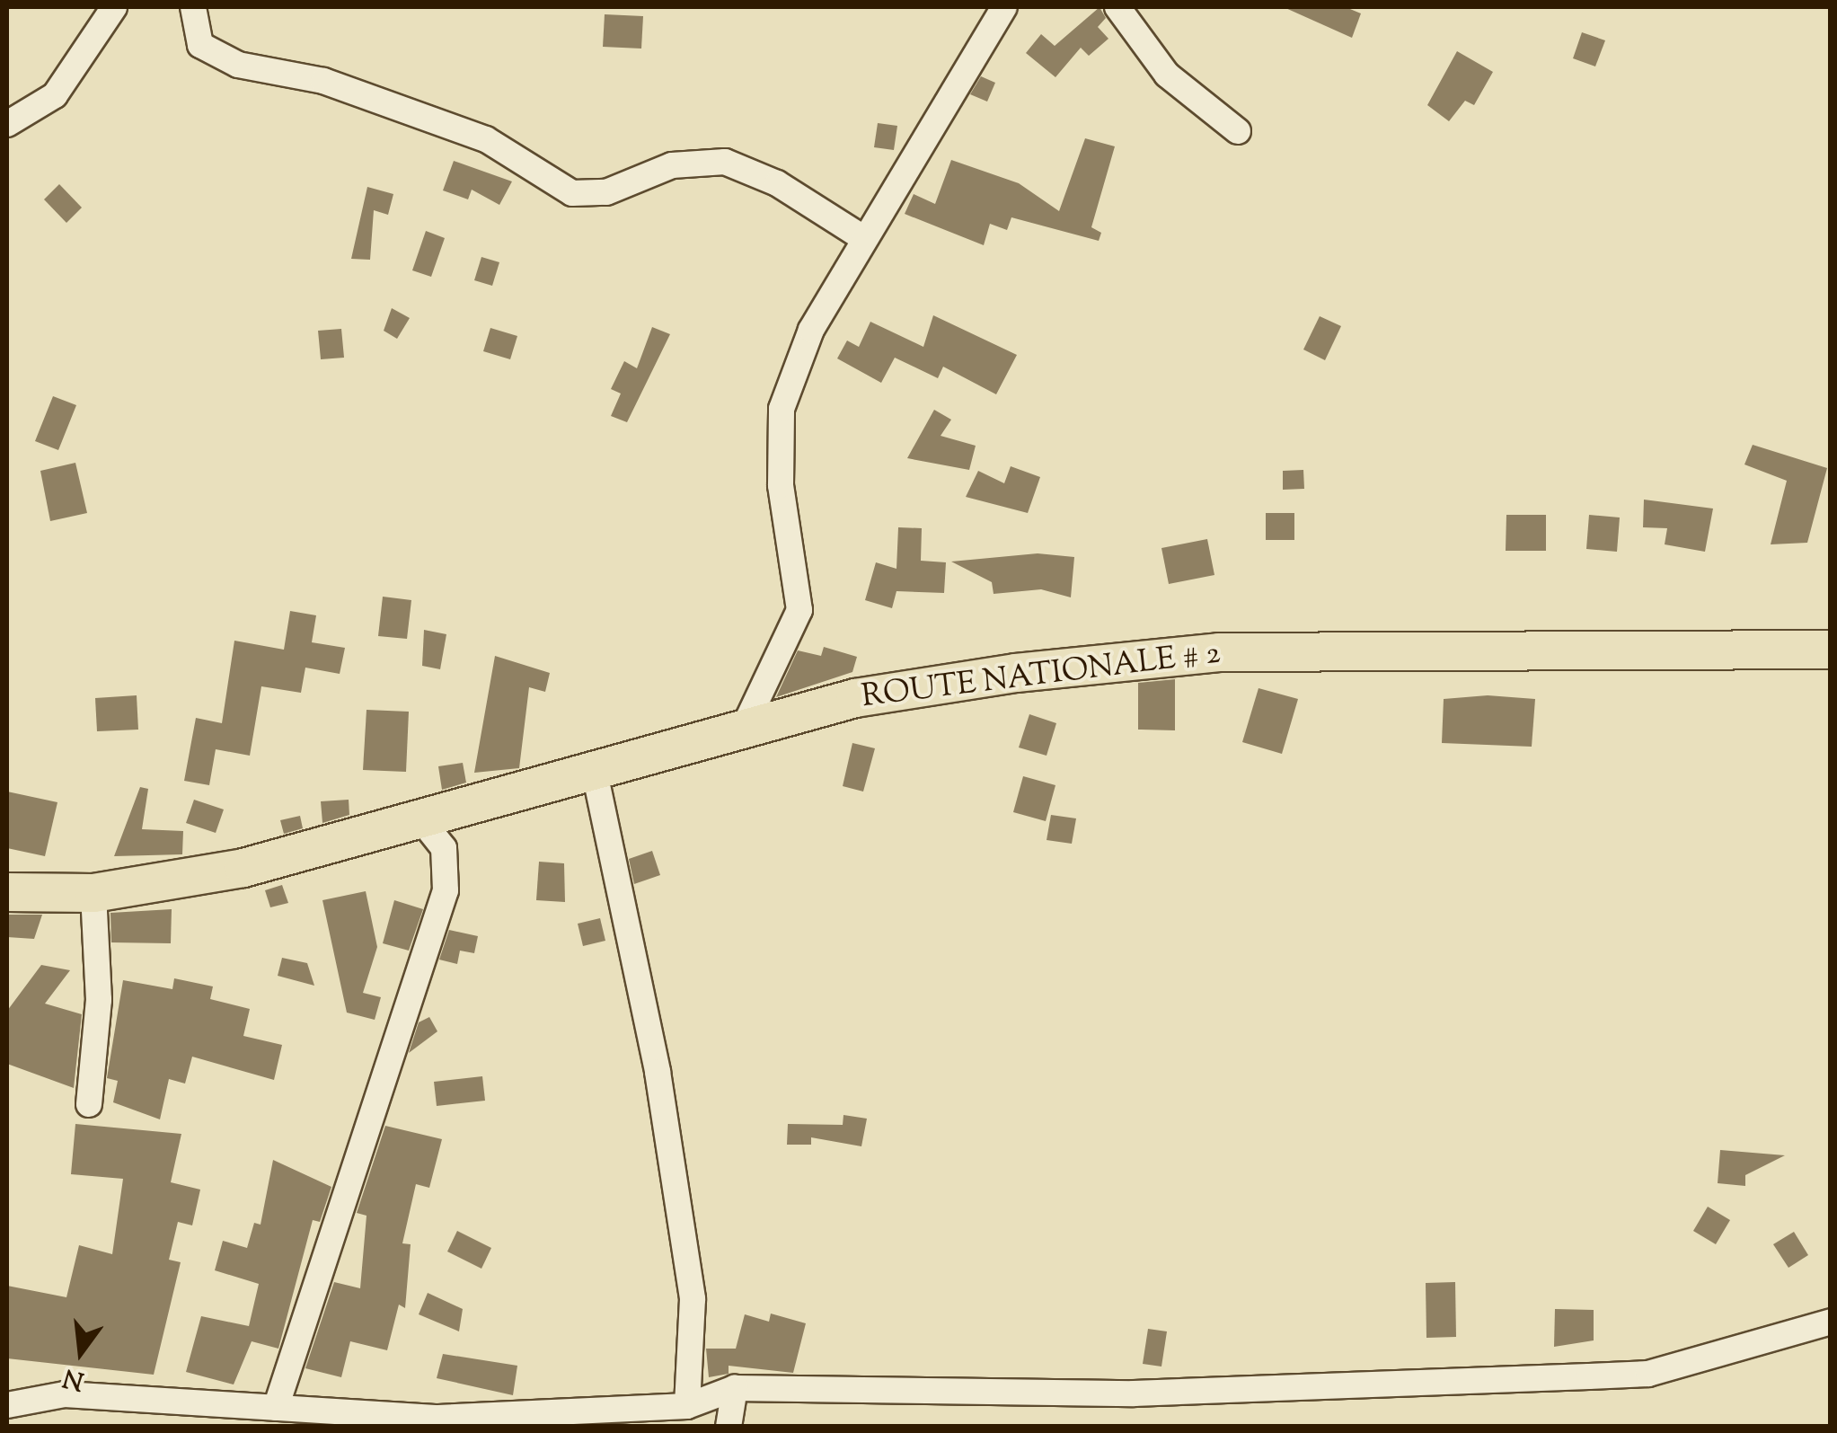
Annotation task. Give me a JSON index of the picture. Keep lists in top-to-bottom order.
{
  "streets": {
    "main road": ["ROUTE NATIONALE # 2"]
  },
  "north": "bottom"
}
